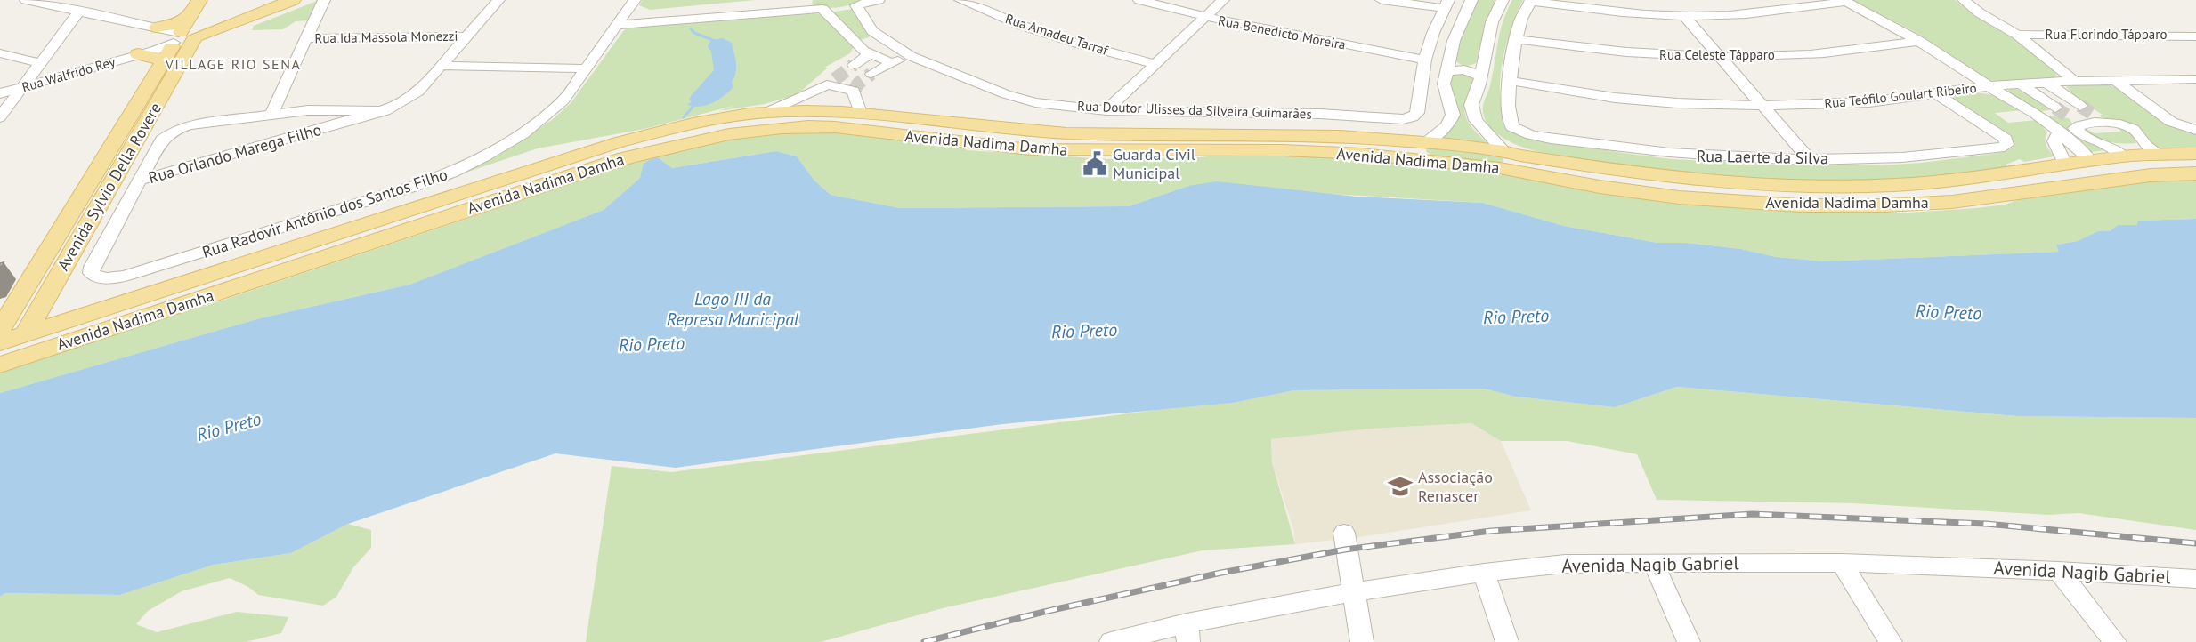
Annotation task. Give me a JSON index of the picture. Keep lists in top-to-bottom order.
{
  "streets": {
    "main road": ["Avenida Nadima Damha", "Avenida Sylvio Della Rovere"],
    "street": [
      "Rua Benedicto Moreira",
      "Rua Amadeu Tarraf",
      "Rua Florindo Tápparo",
      "Rua Ida Massola Monezzi",
      "Rua Celeste Tápparo",
      "Rua Walfrido Rey",
      "Rua Teófilo Goulart Ribeiro",
      "Rua Doutor Ulisses da Silveira Guimarães",
      "Rua Orlando Marega Filho",
      "Rua Laerte da Silva",
      "Rua Radovir Antônio dos Santos Filho",
      "Avenida Nagib Gabriel"
    ]
  },
  "crossings": [
    ["Rua Benedicto Moreira", "Rua Doutor Ulisses da Silveira Guimarães"],
    ["Rua Ida Massola Monezzi", "Rua Orlando Marega Filho"],
    ["Rua Walfrido Rey", "Avenida Sylvio Della Rovere"],
    ["Rua Teófilo Goulart Ribeiro", "Rua Laerte da Silva"],
    ["Avenida Nadima Damha", "Avenida Sylvio Della Rovere"],
    ["Rua Orlando Marega Filho", "Rua Radovir Antônio dos Santos Filho"]
  ],
  "districts": ["VILLAGE RIO SENA"],
  "water": ["Lago III da Represa Municipal", "Rio Preto"],
  "places": {
    "public building": ["Guarda Civil Municipal"],
    "school or university": ["Associação Renascer"]
  }
}
